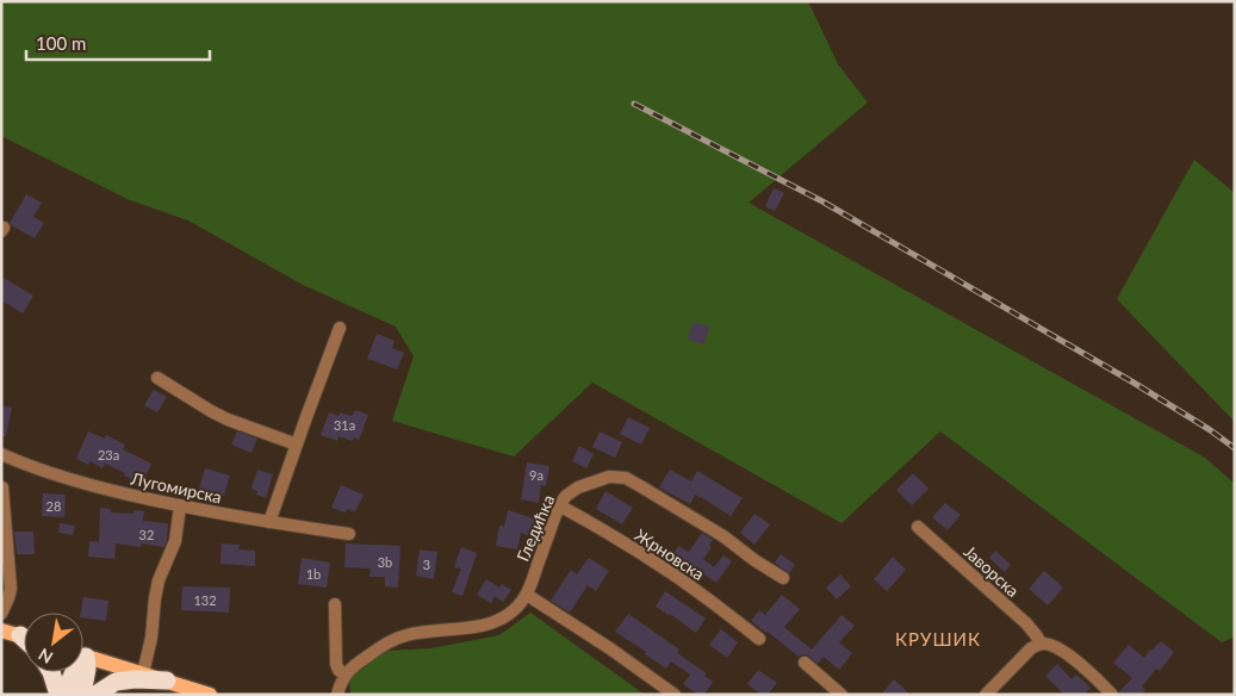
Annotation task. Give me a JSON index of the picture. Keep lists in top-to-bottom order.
{
  "streets": {
    "street": [
      "Лугомирска",
      "Гледићка",
      "Жрновска",
      "Јаворска"
    ]
  },
  "crossings": [
    ["Гледићка", "Жрновска"]
  ],
  "districts": ["КРУШИК"],
  "house_numbers": [
    "31a",
    "23a",
    "9a",
    "28",
    "32",
    "3b",
    "3",
    "1b",
    "132"
  ],
  "scale_bar": "100 m",
  "north": "bottom left"
}
